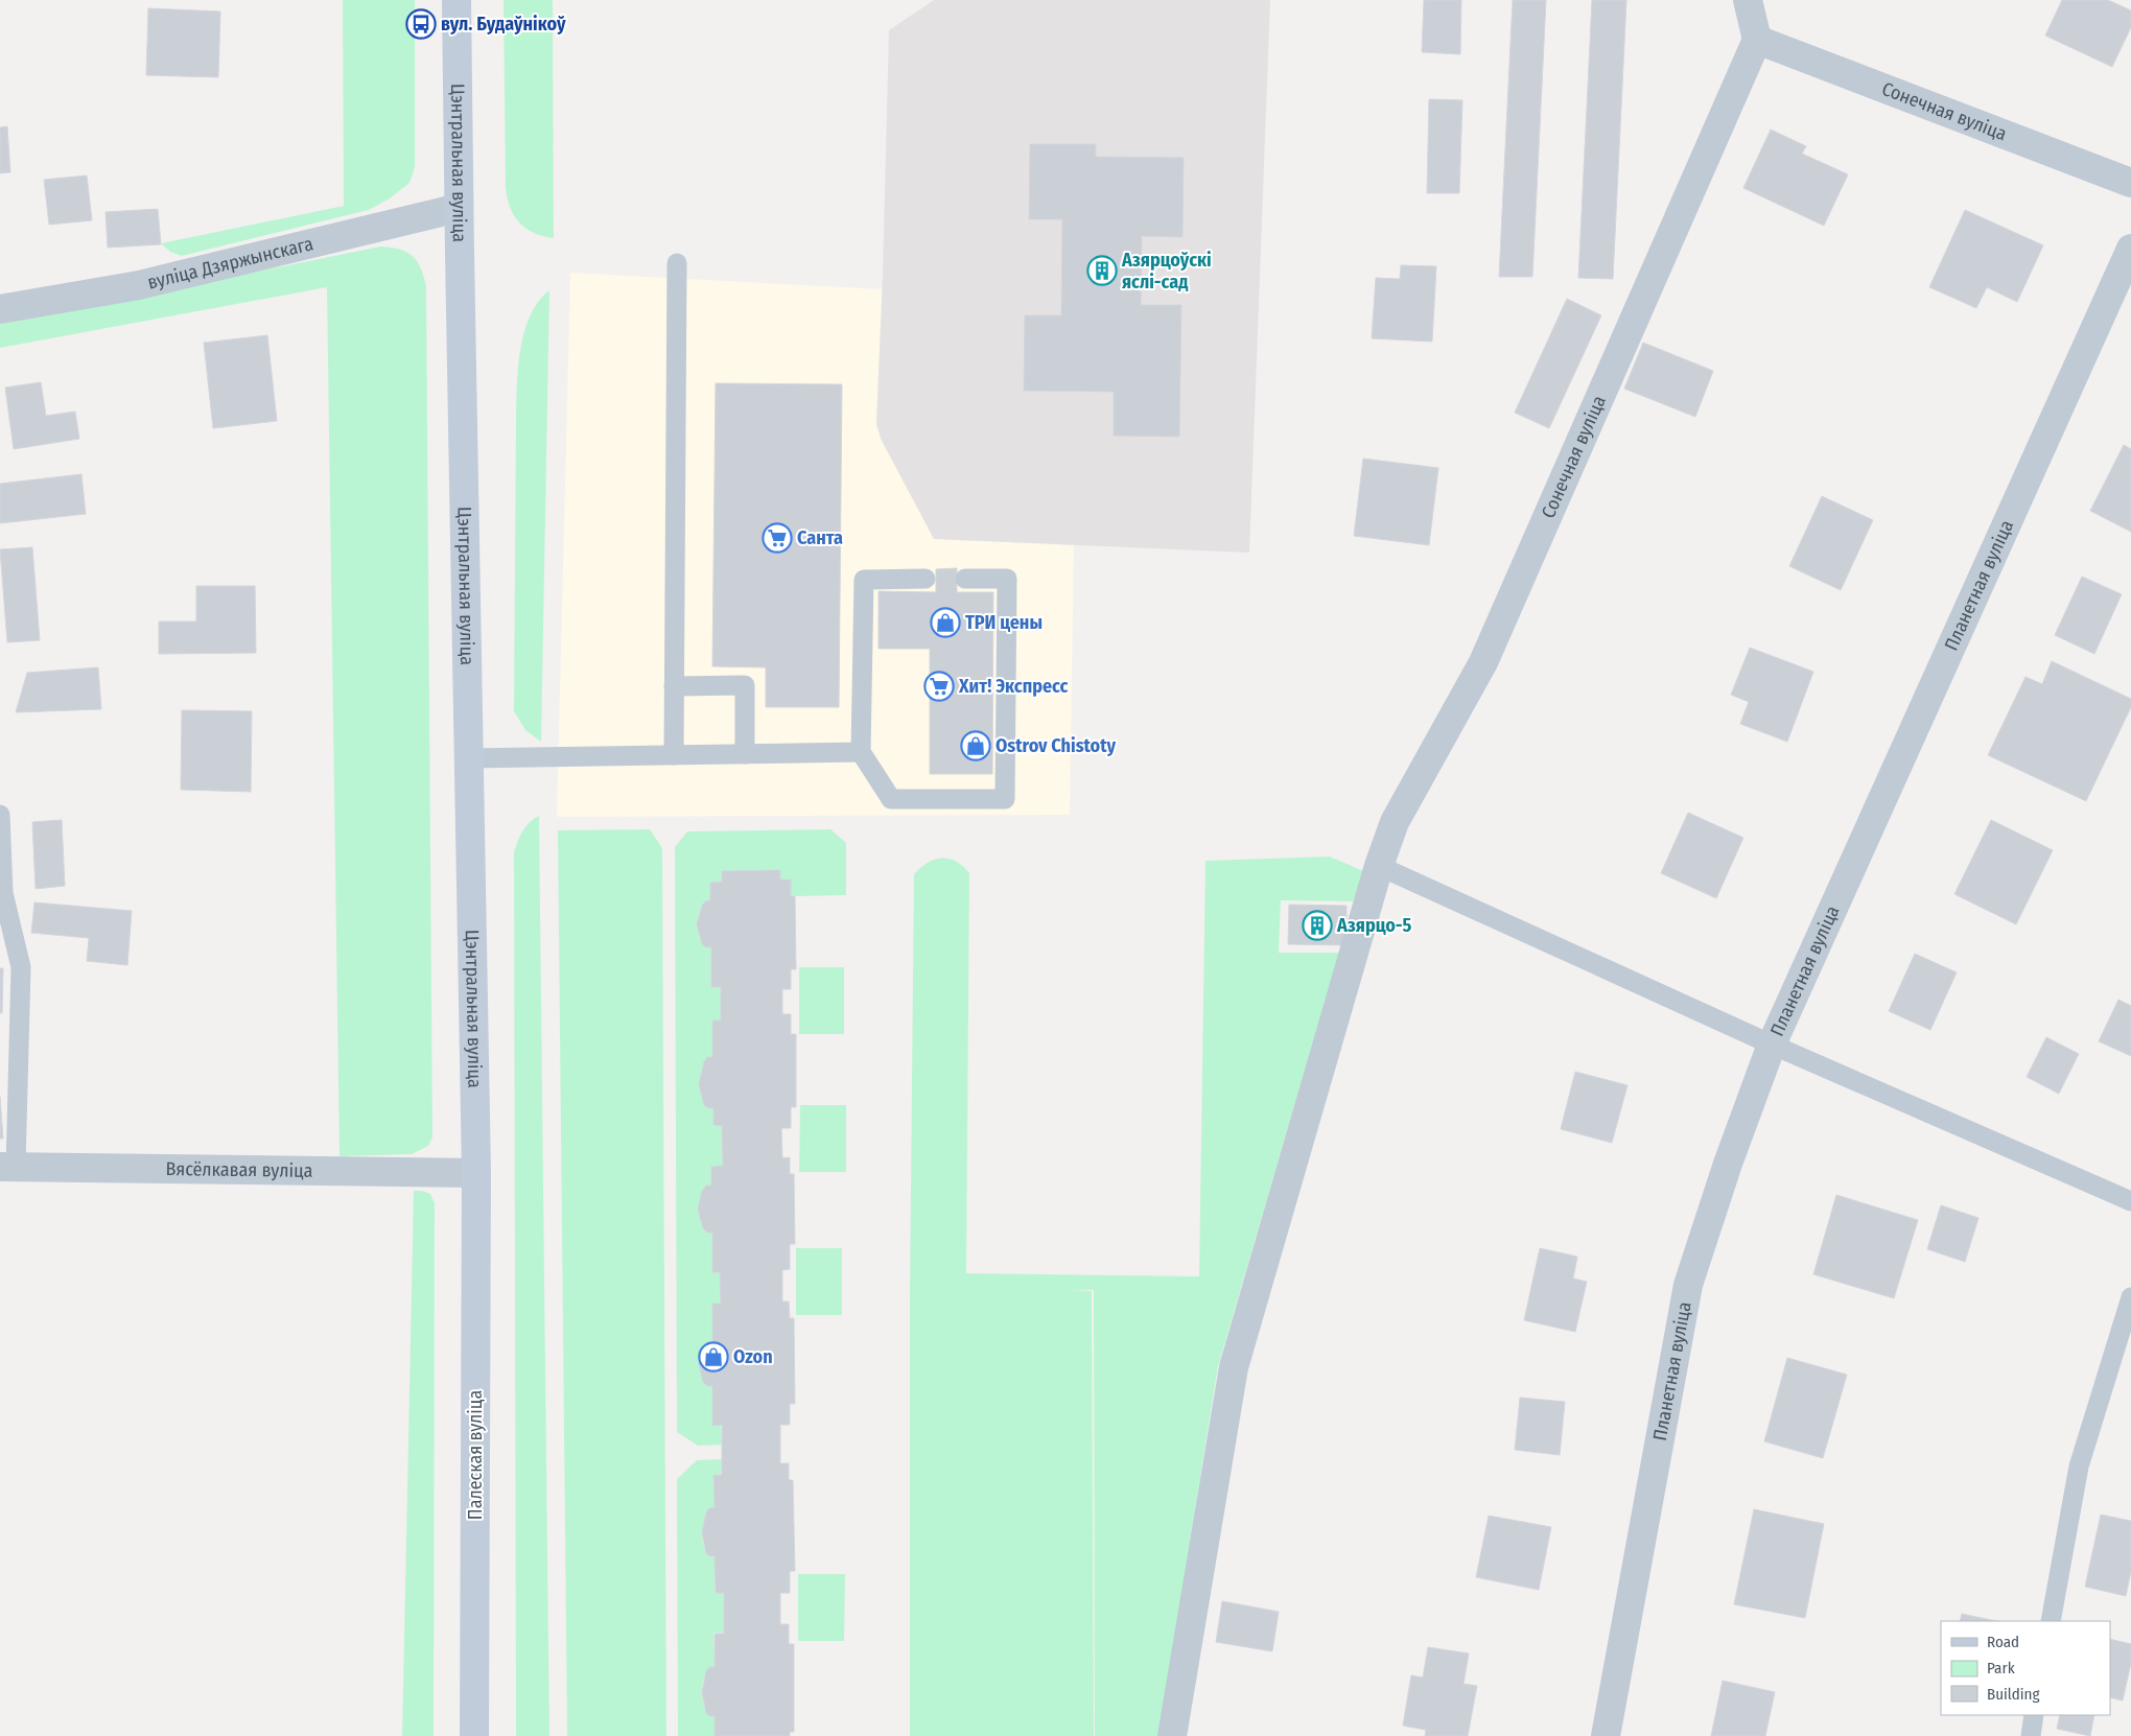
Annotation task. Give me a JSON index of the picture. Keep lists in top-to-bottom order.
{
  "streets": {
    "main road": ["Цэнтральная вуліца", "Палеская вуліца"],
    "street": [
      "Сонечная вуліца",
      "вуліца Дзяржынскага",
      "Планетная вуліца",
      "Вясёлкавая вуліца"
    ]
  },
  "crossings": [
    ["Цэнтральная вуліца", "вуліца Дзяржынскага"],
    ["Цэнтральная вуліца", "Вясёлкавая вуліца"],
    ["Цэнтральная вуліца", "Палеская вуліца"],
    ["Вясёлкавая вуліца", "Палеская вуліца"]
  ],
  "places": {
    "bus stop": ["вул. Будаўнікоў"],
    "building": ["Азярцоўскі яслі-сад", "Азярцо-5"],
    "supermarket": ["Санта", "Хит! Экспресс"],
    "shop": ["ТРИ цены", "Ostrov Chistoty", "Ozon"]
  },
  "legend": ["Road", "Park", "Building"]
}
